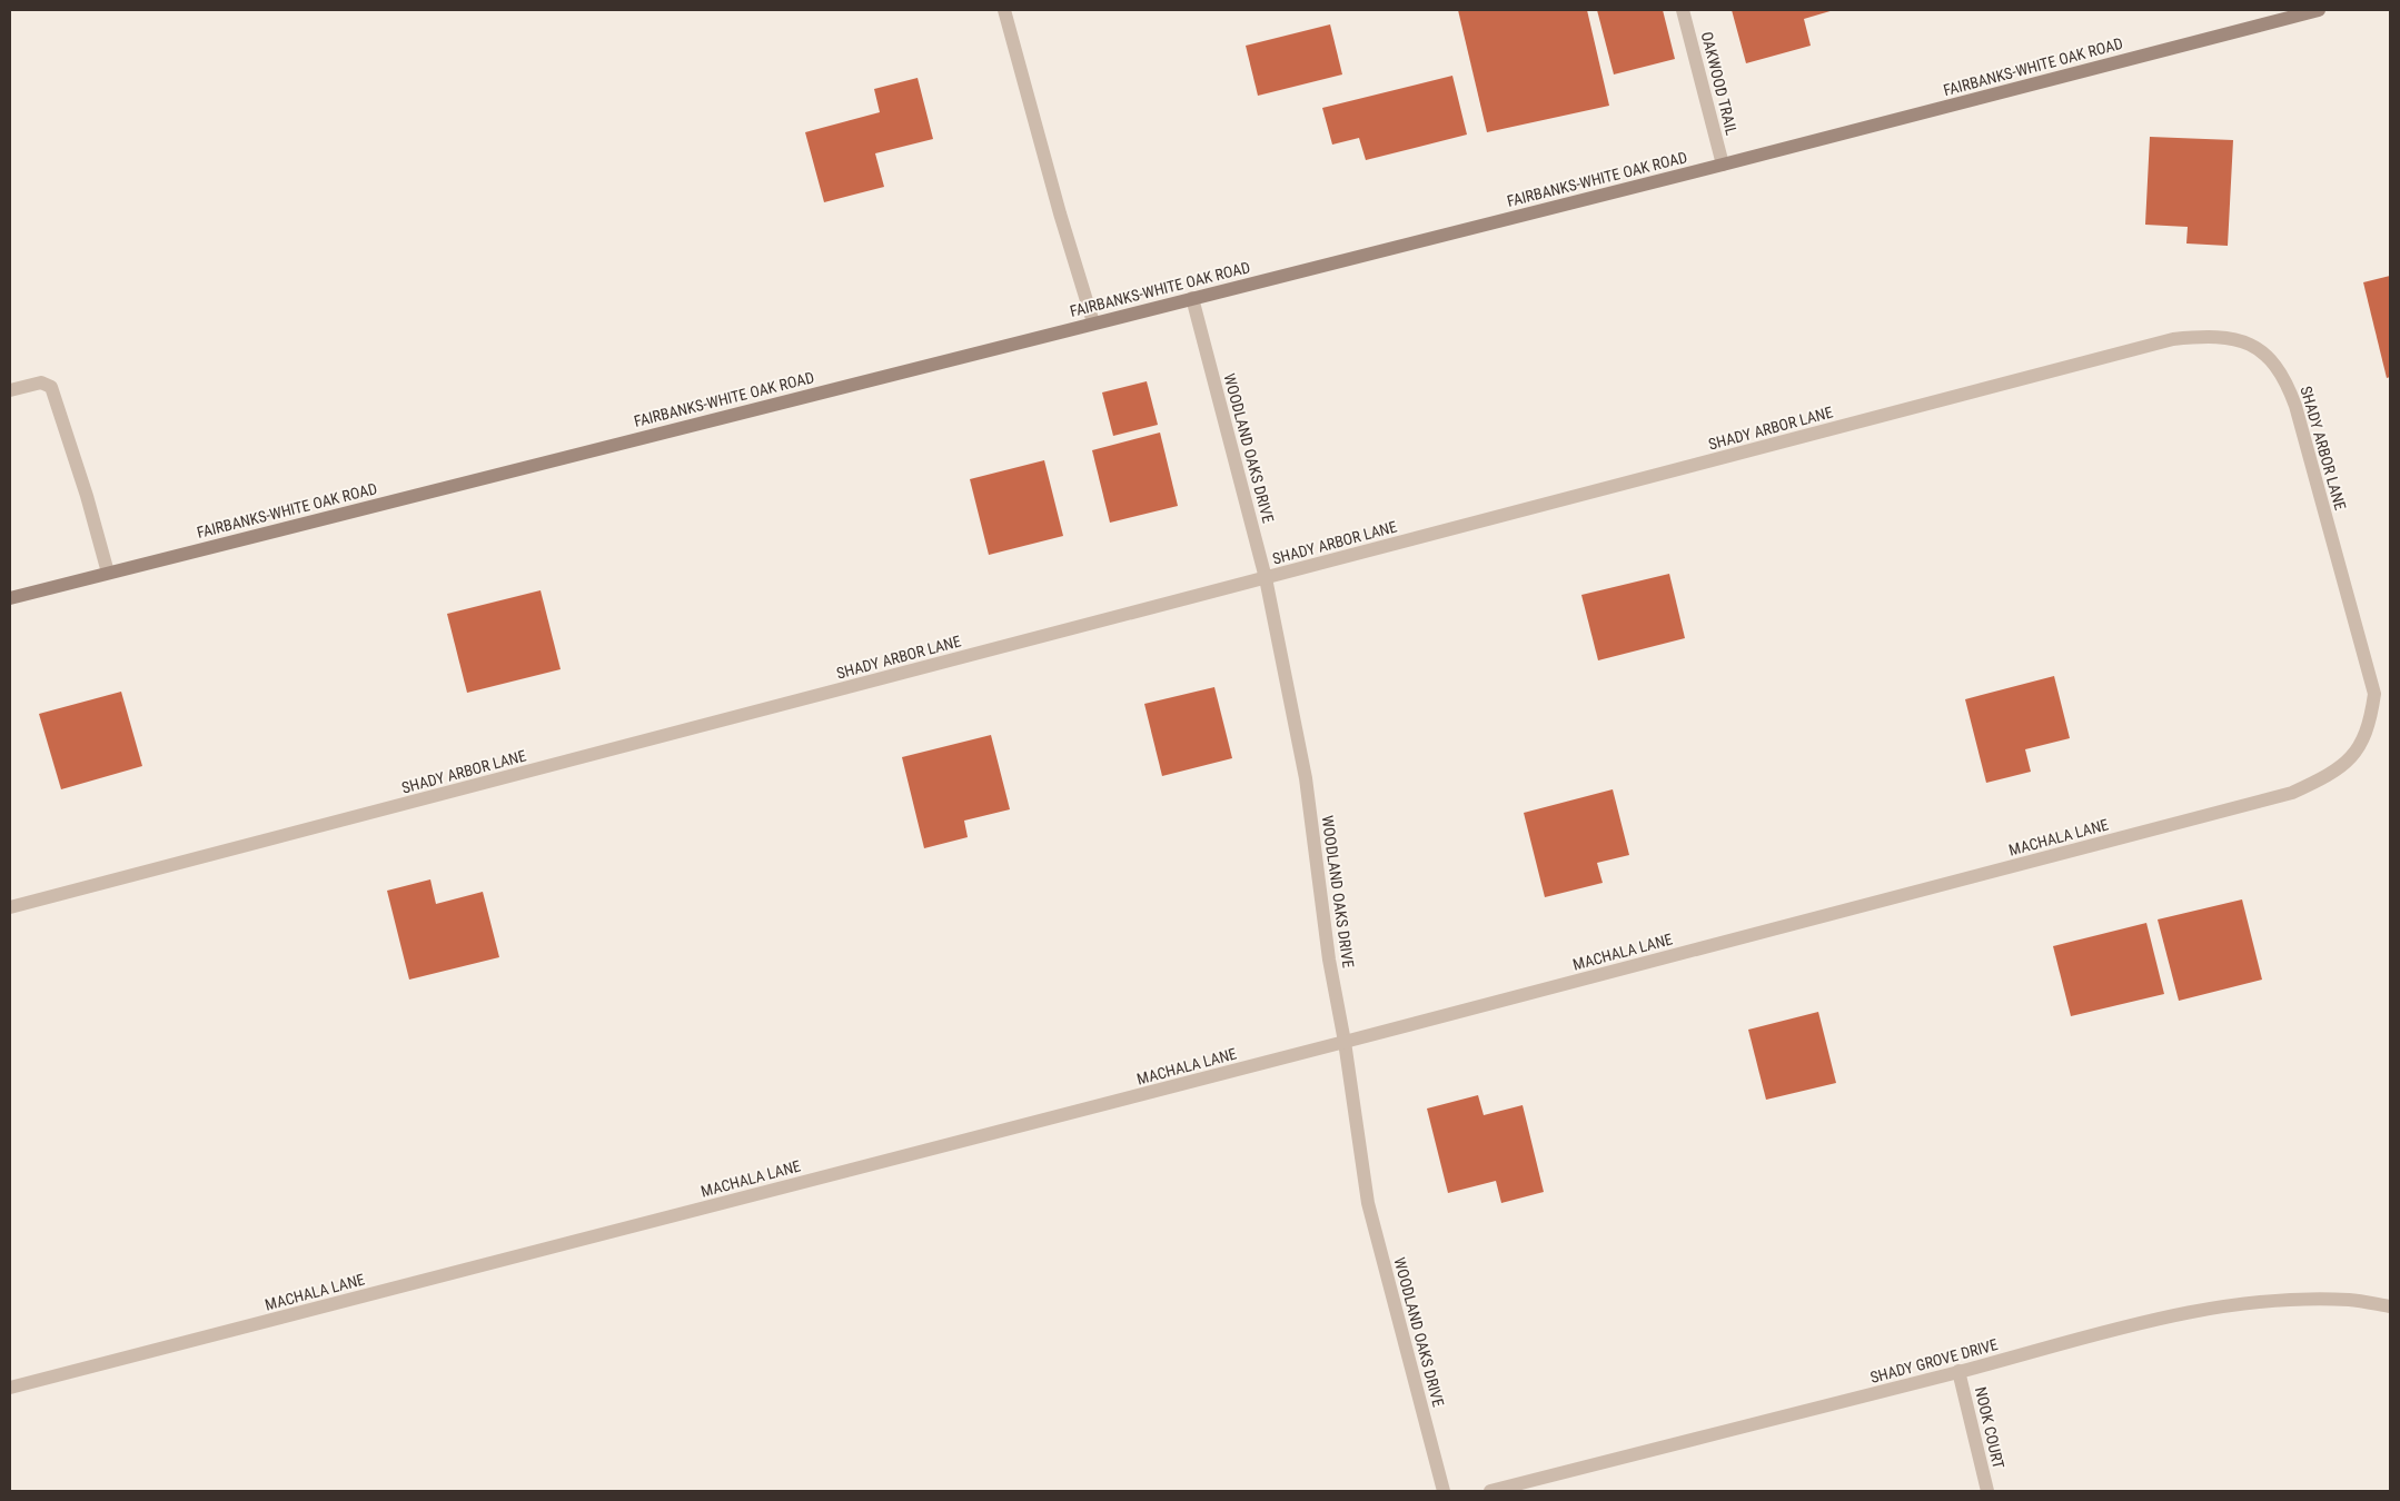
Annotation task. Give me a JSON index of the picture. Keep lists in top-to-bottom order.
{
  "streets": {
    "street": [
      "FAIRBANKS-WHITE OAK ROAD",
      "OAKWOOD TRAIL",
      "SHADY ARBOR LANE",
      "WOODLAND OAKS DRIVE",
      "MACHALA LANE",
      "SHADY GROVE DRIVE",
      "NOOK COURT"
    ]
  },
  "crossings": [
    ["FAIRBANKS-WHITE OAK ROAD", "OAKWOOD TRAIL"],
    ["FAIRBANKS-WHITE OAK ROAD", "WOODLAND OAKS DRIVE"],
    ["SHADY ARBOR LANE", "WOODLAND OAKS DRIVE"],
    ["SHADY ARBOR LANE", "MACHALA LANE"],
    ["WOODLAND OAKS DRIVE", "MACHALA LANE"],
    ["SHADY GROVE DRIVE", "NOOK COURT"]
  ]
}
